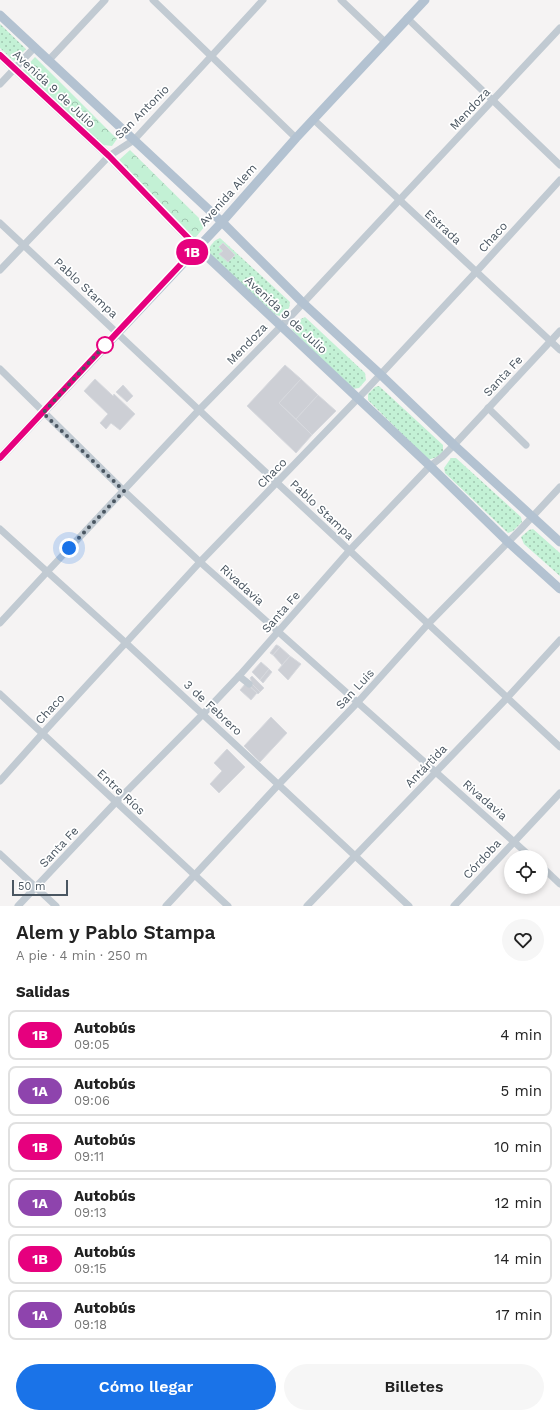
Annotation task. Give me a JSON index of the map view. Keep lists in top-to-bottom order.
{
  "streets": {
    "main road": ["Avenida 9 de Julio", "Avenida Alem"],
    "street": [
      "Mendoza",
      "San Antonio",
      "Estrada",
      "Chaco",
      "Pablo Stampa",
      "Santa Fe",
      "Rivadavia",
      "San Luis",
      "3 de Febrero",
      "Antártida",
      "Entre Ríos",
      "Córdoba"
    ]
  },
  "crossings": [
    ["Avenida 9 de Julio", "Mendoza"],
    ["Avenida 9 de Julio", "San Antonio"],
    ["Avenida 9 de Julio", "Avenida Alem"],
    ["Avenida 9 de Julio", "Chaco"],
    ["Avenida 9 de Julio", "Santa Fe"],
    ["Avenida 9 de Julio", "San Luis"],
    ["Mendoza", "Estrada"],
    ["Mendoza", "Pablo Stampa"],
    ["Mendoza", "Rivadavia"],
    ["Mendoza", "3 de Febrero"],
    ["San Antonio", "Pablo Stampa"],
    ["Avenida Alem", "Estrada"],
    ["Avenida Alem", "Pablo Stampa"],
    ["Avenida Alem", "Rivadavia"],
    ["Estrada", "Chaco"],
    ["Estrada", "Santa Fe"],
    ["Chaco", "Pablo Stampa"],
    ["Chaco", "Rivadavia"],
    ["Chaco", "3 de Febrero"],
    ["Chaco", "Entre Ríos"],
    ["Pablo Stampa", "Santa Fe"],
    ["Pablo Stampa", "San Luis"],
    ["Pablo Stampa", "Antártida"],
    ["Santa Fe", "Rivadavia"],
    ["Santa Fe", "3 de Febrero"],
    ["Santa Fe", "Entre Ríos"],
    ["Rivadavia", "San Luis"],
    ["Rivadavia", "Antártida"],
    ["Rivadavia", "Córdoba"],
    ["San Luis", "3 de Febrero"],
    ["San Luis", "Entre Ríos"],
    ["3 de Febrero", "Antártida"]
  ],
  "lines": ["bus line 1B"],
  "scale_bar": "50 m",
  "page": {
    "on_map": "1B",
    "scale": "50 m",
    "heading": [
      ["Alem y Pablo Stampa", "A pie · 4 min · 250 m"],
      "Salidas"
    ],
    "list": [
      {
        "mark": "1B",
        "name": "Autobús",
        "note": "09:05",
        "value": "4 min"
      },
      {
        "mark": "1A",
        "name": "Autobús",
        "note": "09:06",
        "value": "5 min"
      },
      {
        "mark": "1B",
        "name": "Autobús",
        "note": "09:11",
        "value": "10 min"
      },
      {
        "mark": "1A",
        "name": "Autobús",
        "note": "09:13",
        "value": "12 min"
      },
      {
        "mark": "1B",
        "name": "Autobús",
        "note": "09:15",
        "value": "14 min"
      },
      {
        "mark": "1A",
        "name": "Autobús",
        "note": "09:18",
        "value": "17 min"
      }
    ],
    "buttons": ["Cómo llegar", "Billetes"]
  }
}
